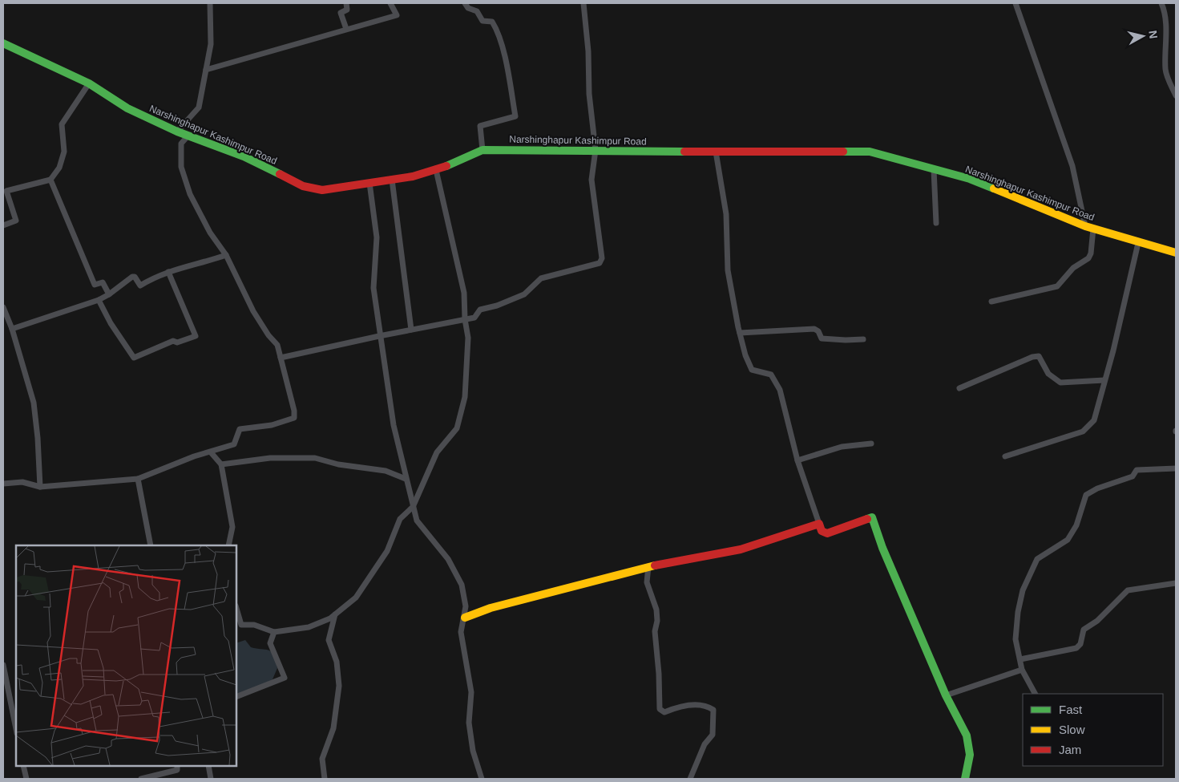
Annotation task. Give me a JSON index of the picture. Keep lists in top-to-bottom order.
{
  "streets": {
    "street": ["Narshinghapur Kashimpur Road"]
  },
  "legend": ["Fast", "Slow", "Jam"],
  "north": "right"
}
